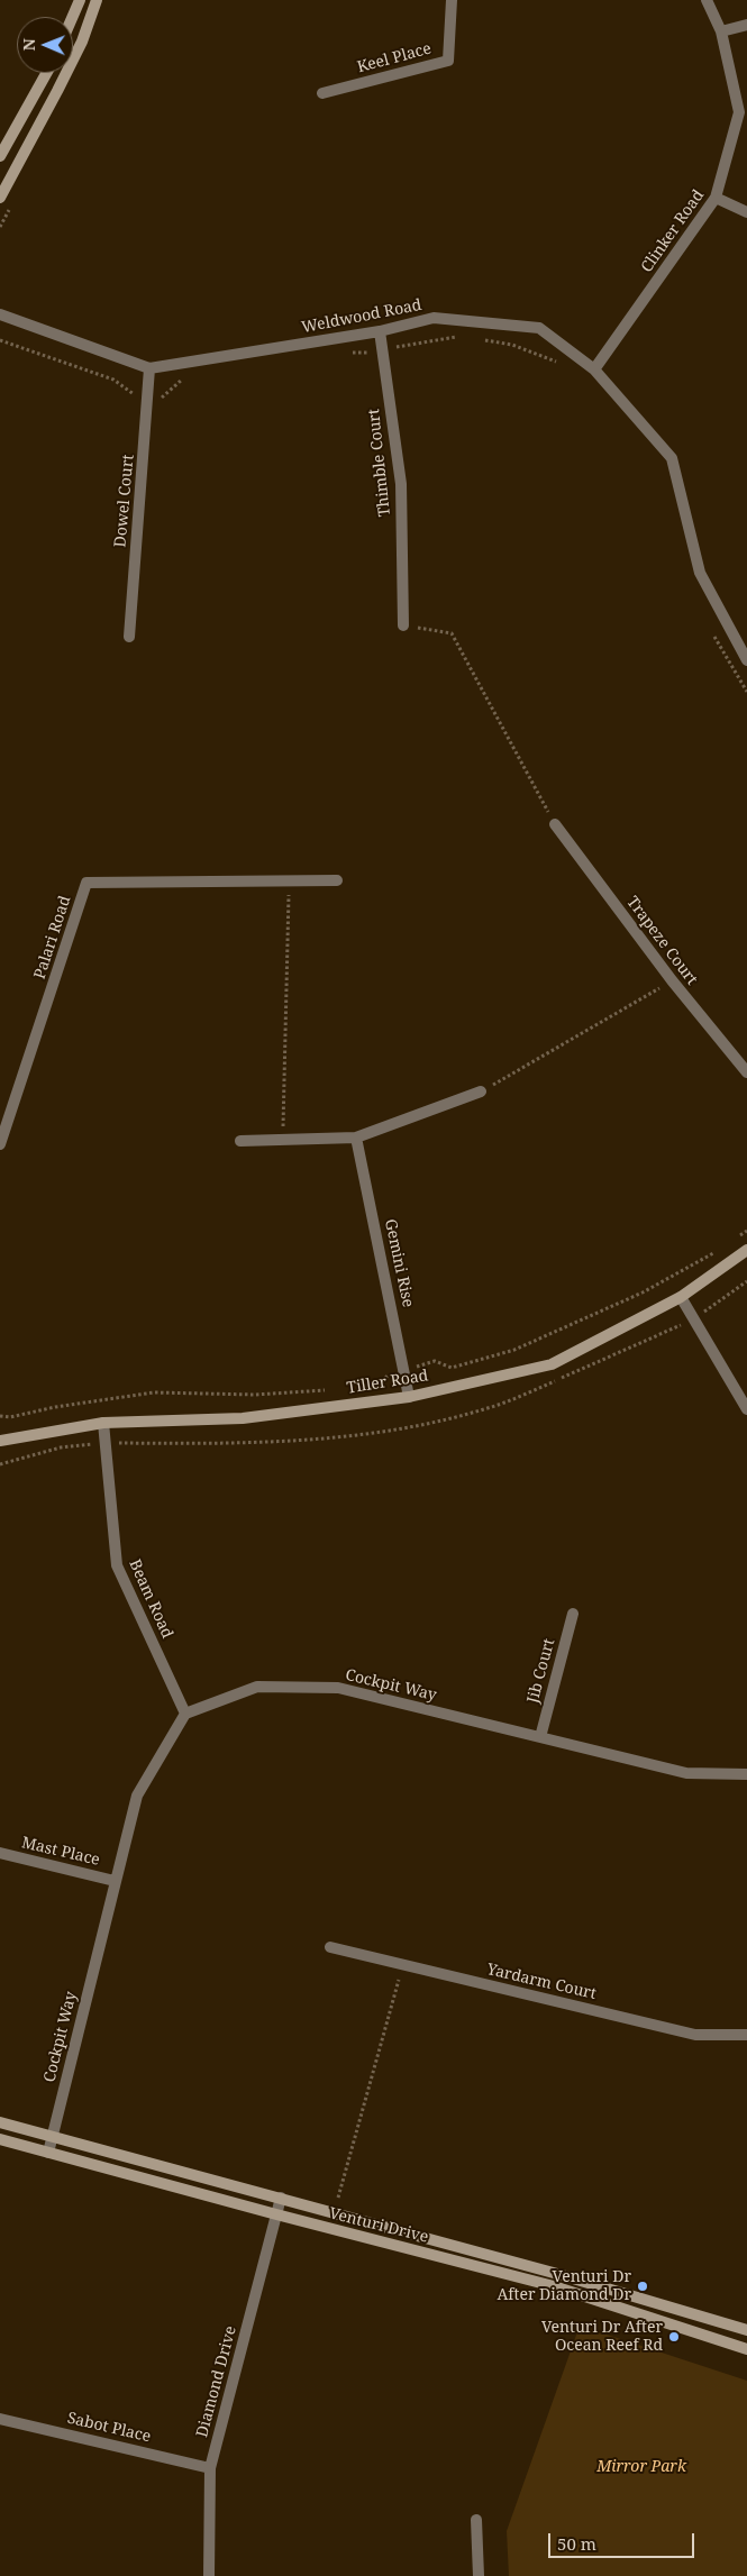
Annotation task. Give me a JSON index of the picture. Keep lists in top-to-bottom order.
{
  "streets": {
    "main road": ["Tiller Road", "Venturi Drive"],
    "street": [
      "Keel Place",
      "Clinker Road",
      "Weldwood Road",
      "Thimble Court",
      "Dowel Court",
      "Palari Road",
      "Trapeze Court",
      "Gemini Rise",
      "Beam Road",
      "Jib Court",
      "Cockpit Way",
      "Mast Place",
      "Yardarm Court",
      "Diamond Drive",
      "Sabot Place"
    ]
  },
  "crossings": [
    ["Clinker Road", "Weldwood Road"],
    ["Weldwood Road", "Thimble Court"],
    ["Weldwood Road", "Dowel Court"],
    ["Gemini Rise", "Tiller Road"],
    ["Tiller Road", "Beam Road"],
    ["Beam Road", "Cockpit Way"],
    ["Jib Court", "Cockpit Way"],
    ["Cockpit Way", "Mast Place"],
    ["Cockpit Way", "Venturi Drive"],
    ["Venturi Drive", "Diamond Drive"],
    ["Diamond Drive", "Sabot Place"]
  ],
  "parks": ["Mirror Park"],
  "places": ["Venturi Dr After Diamond Dr", "Venturi Dr After Ocean Reef Rd"],
  "scale_bar": "50 m",
  "north": "left"
}
